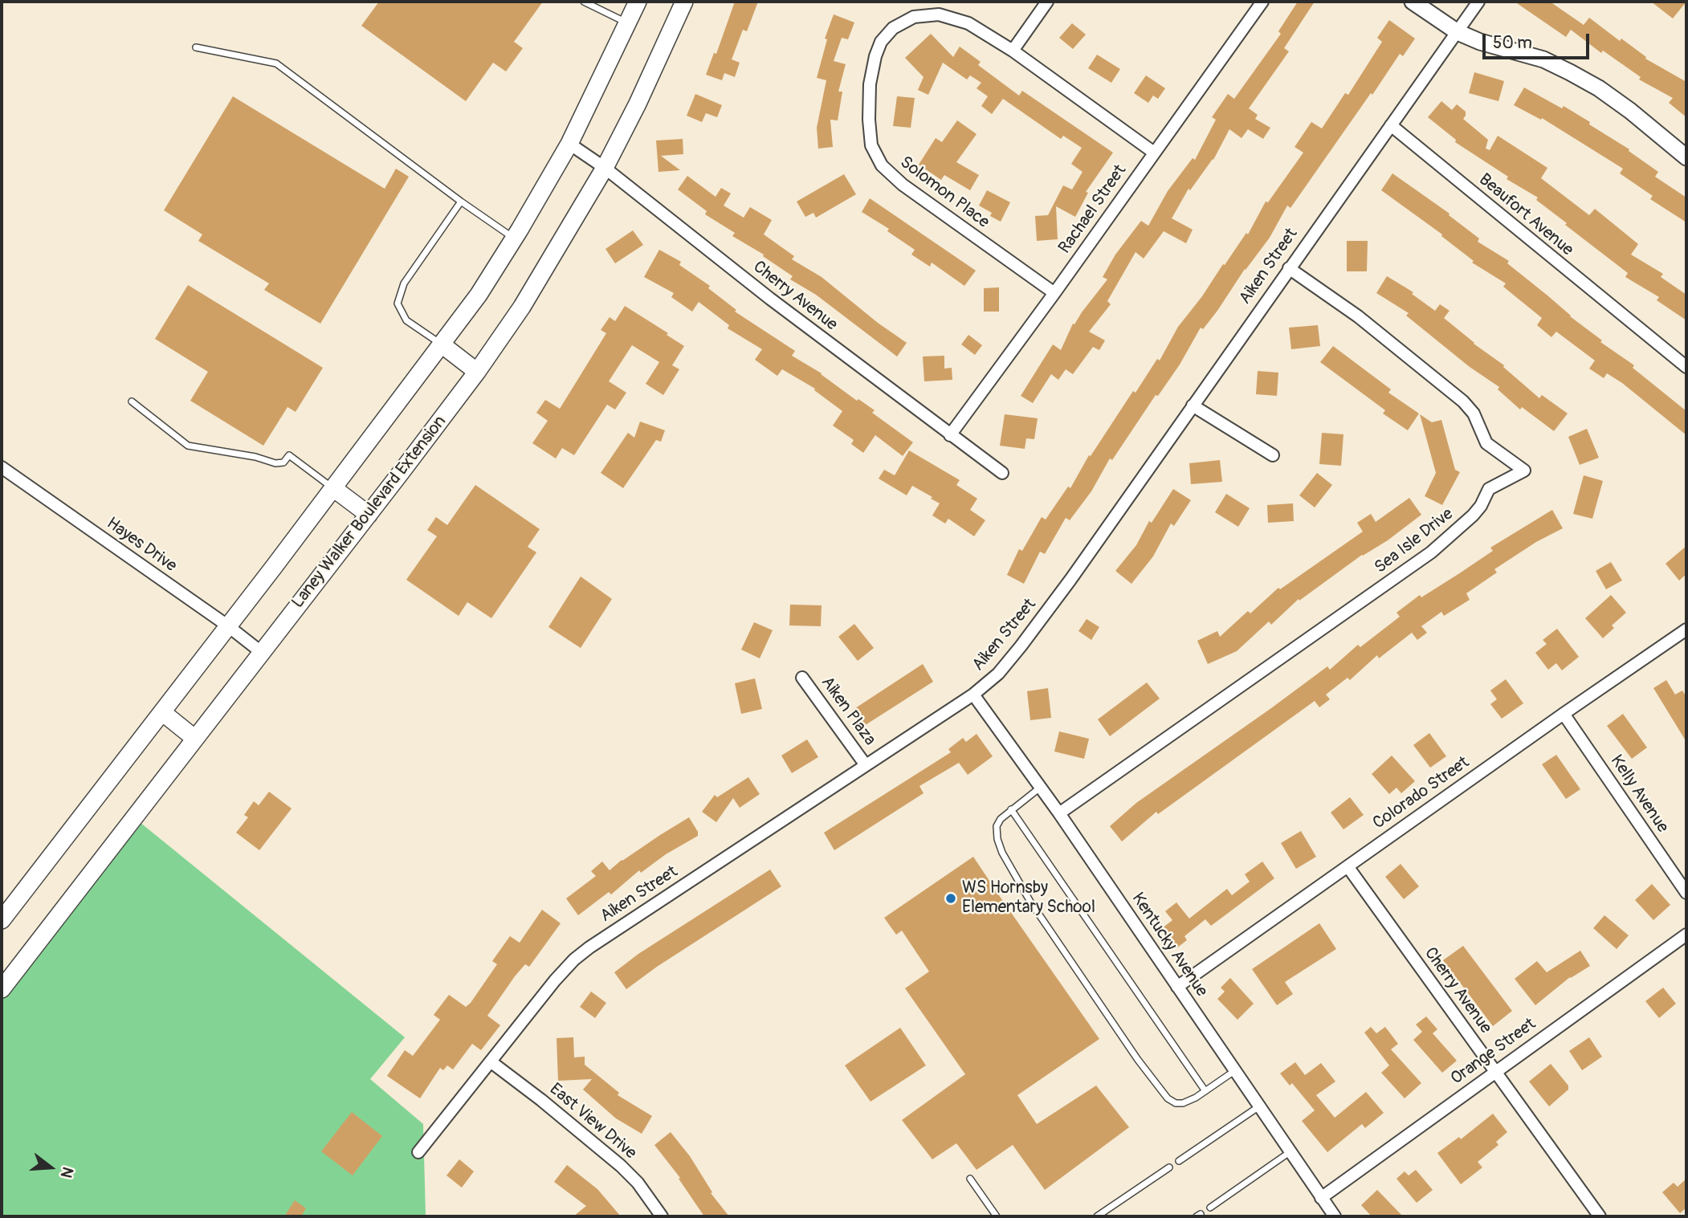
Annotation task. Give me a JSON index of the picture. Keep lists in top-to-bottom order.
{
  "streets": {
    "main road": ["Laney Walker Boulevard Extension"],
    "street": [
      "Solomon Place",
      "Rachael Street",
      "Beaufort Avenue",
      "Aiken Street",
      "Cherry Avenue",
      "Sea Isle Drive",
      "Hayes Drive",
      "Aiken Plaza",
      "Colorado Street",
      "Kelly Avenue",
      "Kentucky Avenue",
      "Orange Street",
      "East View Drive"
    ]
  },
  "crossings": [
    ["Solomon Place", "Rachael Street"],
    ["Rachael Street", "Cherry Avenue"],
    ["Beaufort Avenue", "Aiken Street"],
    ["Aiken Street", "Sea Isle Drive"],
    ["Aiken Street", "Aiken Plaza"],
    ["Aiken Street", "Kentucky Avenue"],
    ["Aiken Street", "East View Drive"],
    ["Cherry Avenue", "Laney Walker Boulevard Extension"],
    ["Cherry Avenue", "Colorado Street"],
    ["Cherry Avenue", "Orange Street"],
    ["Laney Walker Boulevard Extension", "Hayes Drive"],
    ["Sea Isle Drive", "Kentucky Avenue"],
    ["Colorado Street", "Kelly Avenue"],
    ["Colorado Street", "Kentucky Avenue"],
    ["Kentucky Avenue", "Orange Street"]
  ],
  "places": ["WS Hornsby Elementary School"],
  "scale_bar": "50 m",
  "north": "right"
}
